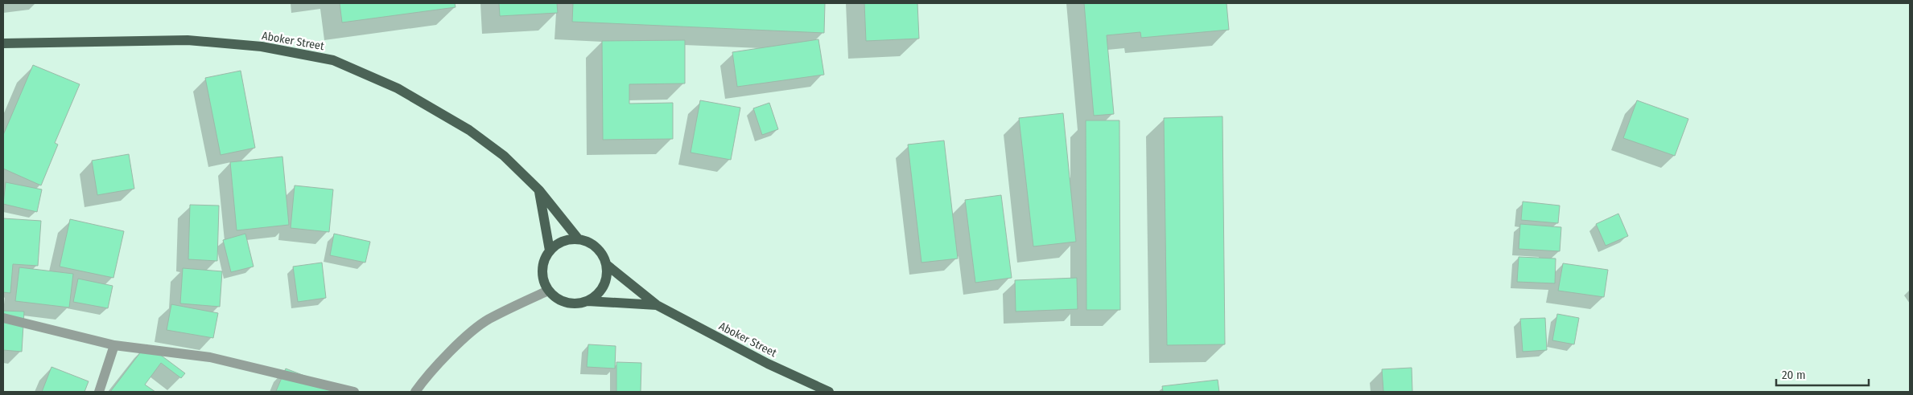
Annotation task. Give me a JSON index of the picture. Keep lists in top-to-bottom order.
{
  "streets": {
    "main road": ["Aboker Street"]
  },
  "scale_bar": "20 m"
}
